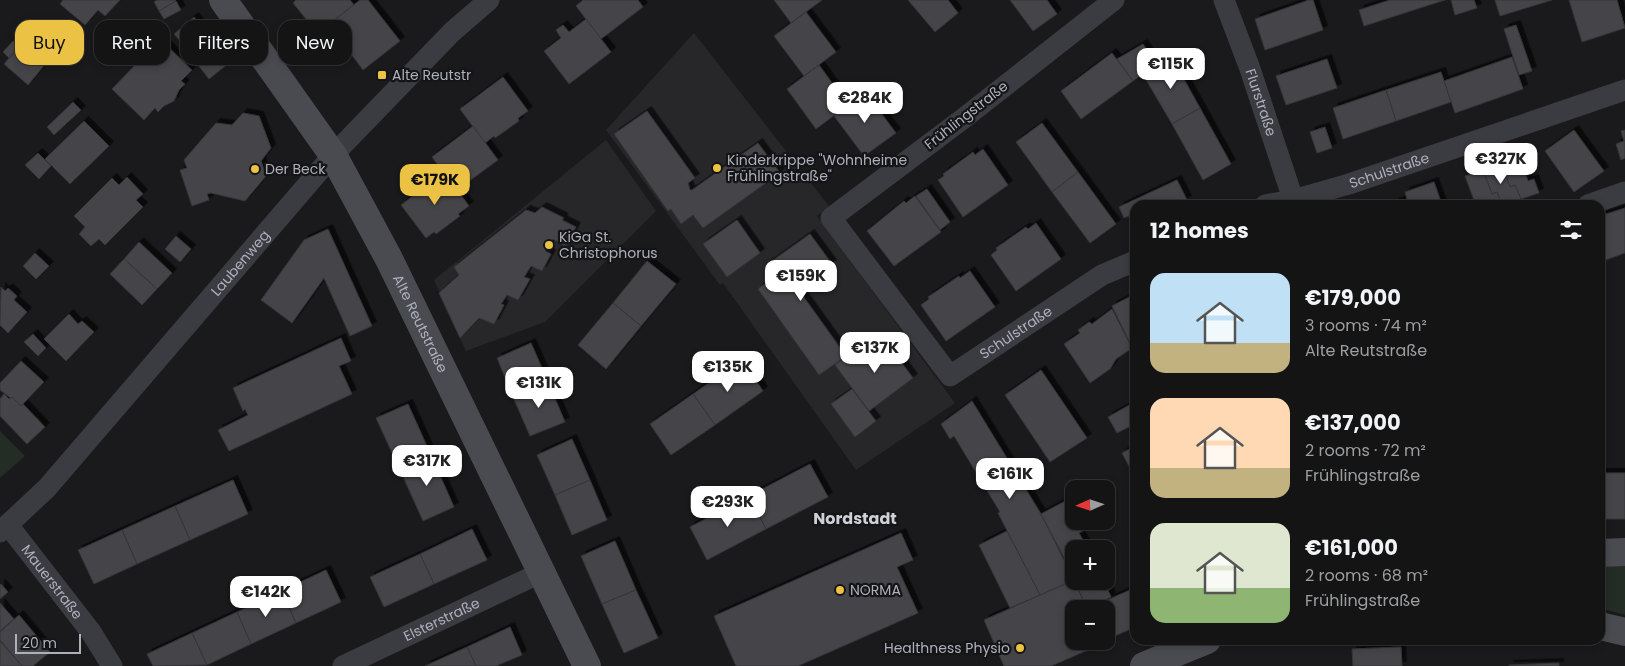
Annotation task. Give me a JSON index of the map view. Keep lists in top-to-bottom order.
{
  "streets": {
    "main road": ["Alte Reutstraße"],
    "street": [
      "Flurstraße",
      "Frühlingstraße",
      "Schulstraße",
      "Laubenweg",
      "Mauerstraße",
      "Elsterstraße"
    ]
  },
  "crossings": [
    ["Frühlingstraße", "Schulstraße"],
    ["Laubenweg", "Alte Reutstraße"],
    ["Laubenweg", "Mauerstraße"],
    ["Alte Reutstraße", "Elsterstraße"]
  ],
  "districts": ["Nordstadt"],
  "places": {
    "transit": ["Alte Reutstr"],
    "other": [
      "Kinderkrippe \"Wohnheime Frühlingstraße\"",
      "Der Beck",
      "KiGa St. Christophorus",
      "NORMA",
      "Healthness Physio"
    ]
  },
  "scale_bar": "20 m",
  "north": "left",
  "page": {
    "chip": [
      "Buy",
      "Rent",
      "Filters",
      "New"
    ],
    "price": [
      "€115K",
      "€284K",
      "€327K",
      "€179K",
      "€159K",
      "€137K",
      "€135K",
      "€131K",
      "€317K",
      "€161K",
      "€293K",
      "€142K"
    ],
    "heading": "12 homes",
    "list": [
      {
        "name": "€179,000",
        "note": "3 rooms · 74 m² · Alte Reutstraße"
      },
      {
        "name": "€137,000",
        "note": "2 rooms · 72 m² · Frühlingstraße"
      },
      {
        "name": "€161,000",
        "note": "2 rooms · 68 m² · Frühlingstraße"
      }
    ],
    "map_buttons": ["+", "−"],
    "scale": "20 m"
  }
}
